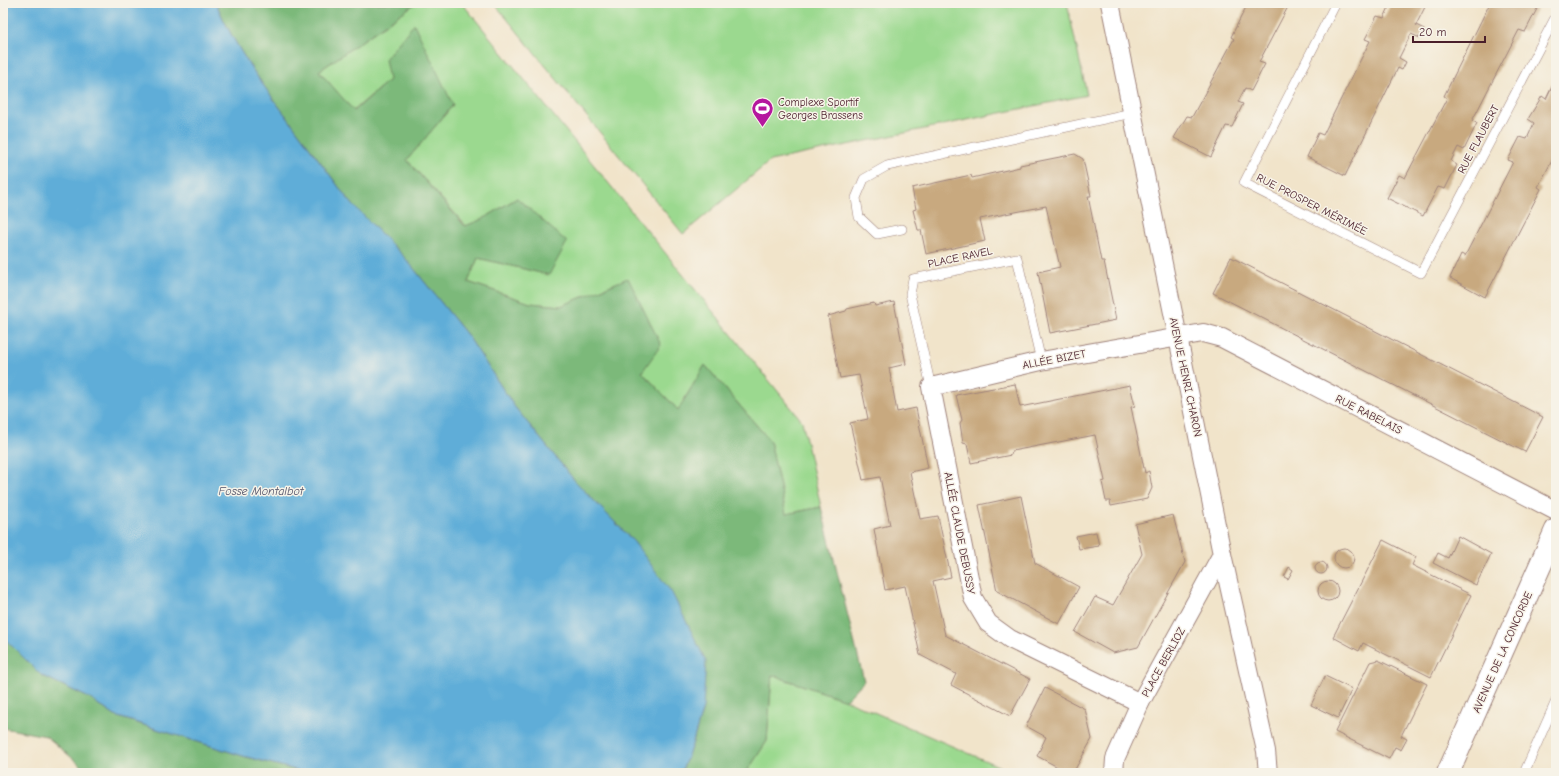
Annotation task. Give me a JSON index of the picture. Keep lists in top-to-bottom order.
{
  "streets": {
    "street": [
      "ALLÉE BIZET",
      "AVENUE HENRI CHARON",
      "RUE RABELAIS",
      "ALLÉE CLAUDE DEBUSSY",
      "AVENUE DE LA CONCORDE",
      "PLACE BERLIOZ"
    ],
    "lane": ["RUE FLAUBERT", "RUE PROSPER MÉRIMÉE", "PLACE RAVEL"]
  },
  "crossings": [
    ["RUE FLAUBERT", "RUE PROSPER MÉRIMÉE"],
    ["PLACE RAVEL", "ALLÉE BIZET"],
    ["PLACE RAVEL", "ALLÉE CLAUDE DEBUSSY"],
    ["ALLÉE BIZET", "AVENUE HENRI CHARON"],
    ["ALLÉE BIZET", "RUE RABELAIS"],
    ["ALLÉE BIZET", "ALLÉE CLAUDE DEBUSSY"],
    ["AVENUE HENRI CHARON", "RUE RABELAIS"],
    ["AVENUE HENRI CHARON", "PLACE BERLIOZ"],
    ["ALLÉE CLAUDE DEBUSSY", "PLACE BERLIOZ"]
  ],
  "water": ["Fosse Montalbot"],
  "places": {
    "sports": ["Complexe Sportif Georges Brassens"]
  },
  "scale_bar": "20 m"
}
